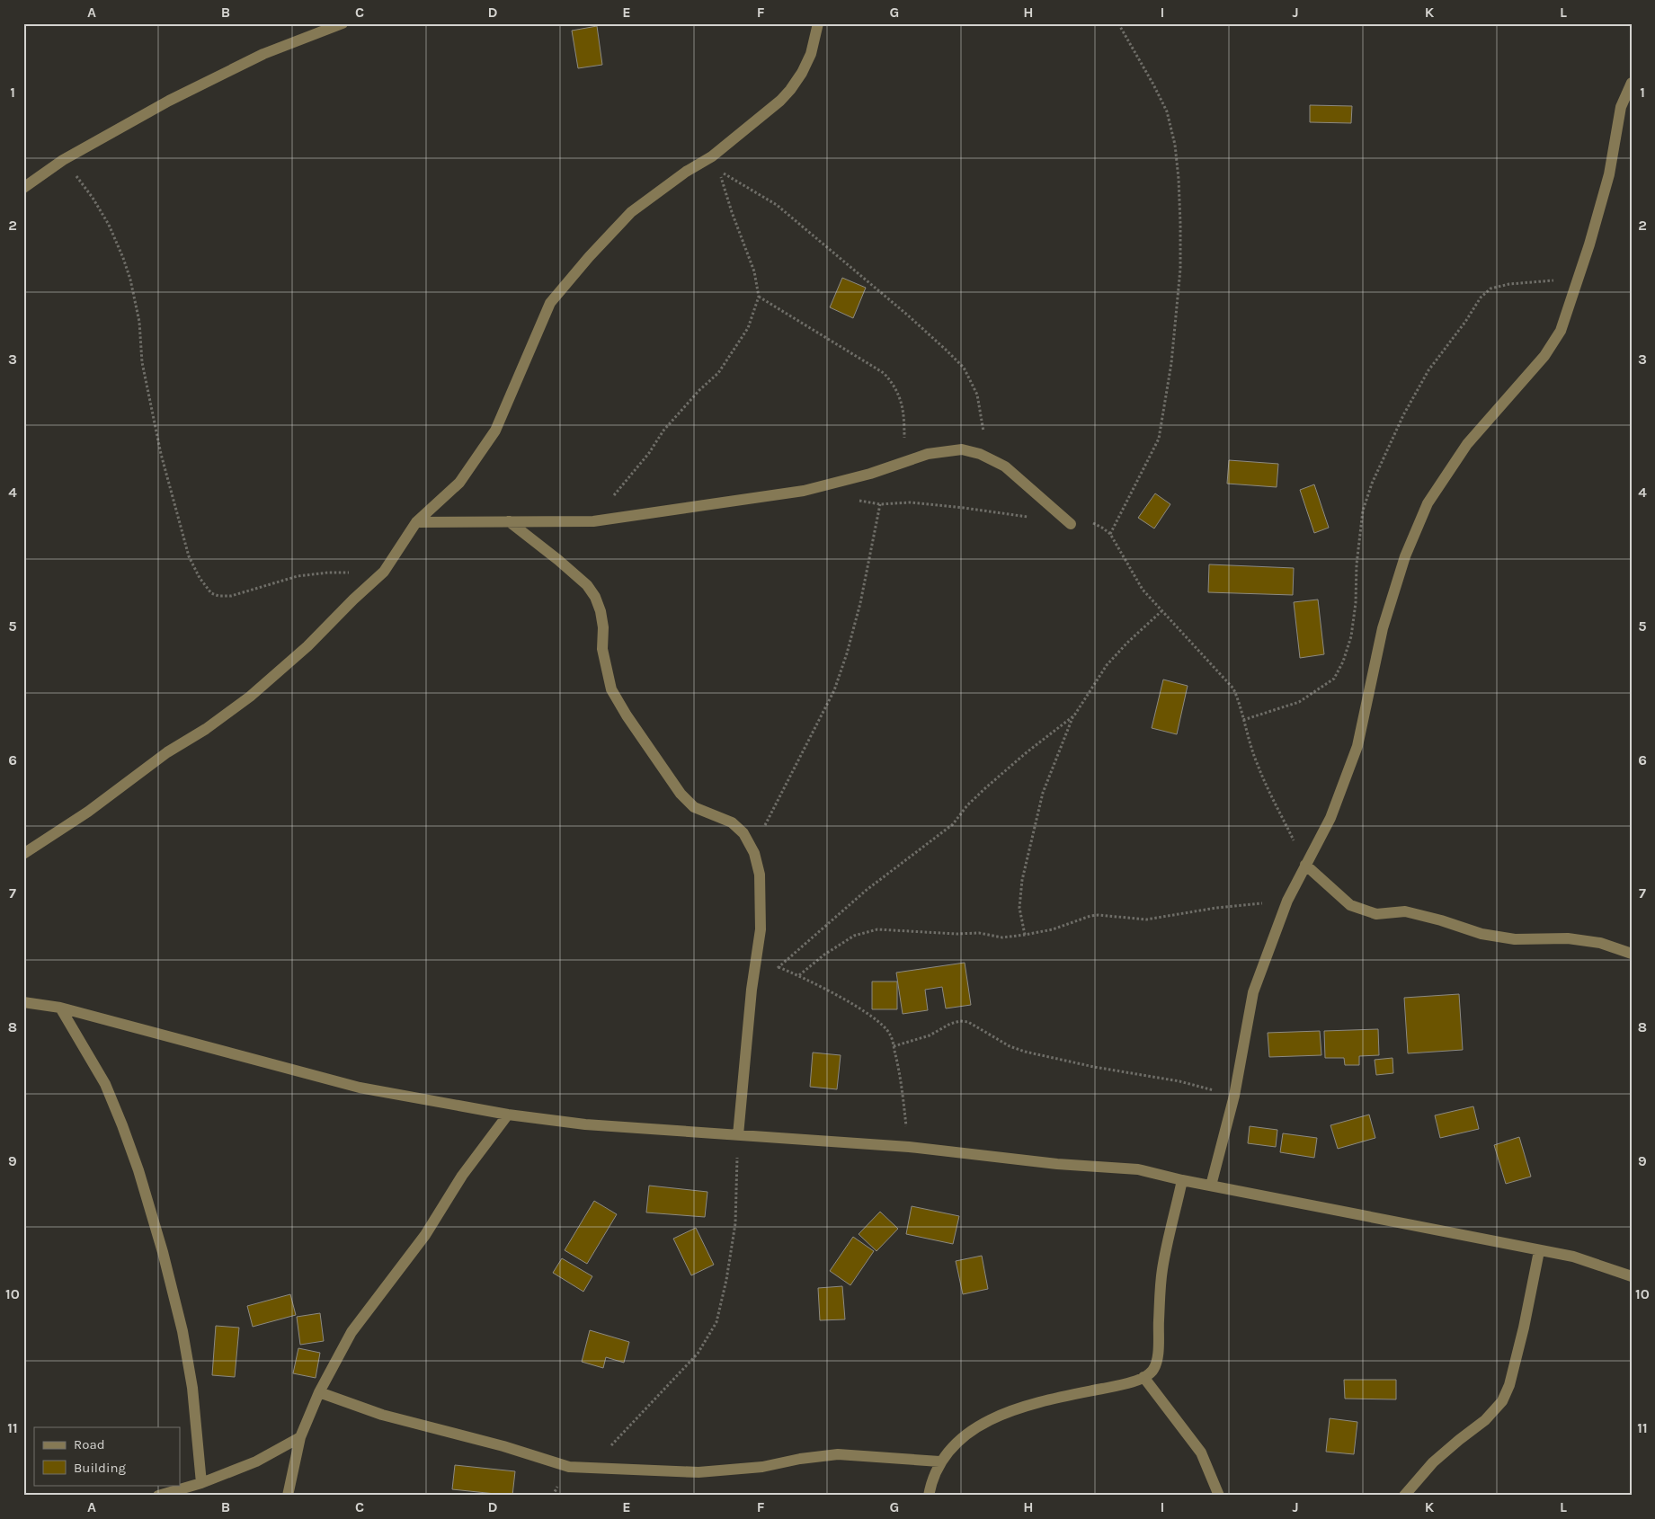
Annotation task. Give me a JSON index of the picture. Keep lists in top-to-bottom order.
{
  "legend": ["Road", "Building"],
  "grid": {
    "columns": [
      "A",
      "B",
      "C",
      "D",
      "E",
      "F",
      "G",
      "H",
      "I",
      "J",
      "K",
      "L"
    ],
    "rows": [
      "1",
      "2",
      "3",
      "4",
      "5",
      "6",
      "7",
      "8",
      "9",
      "10",
      "11"
    ]
  }
}
